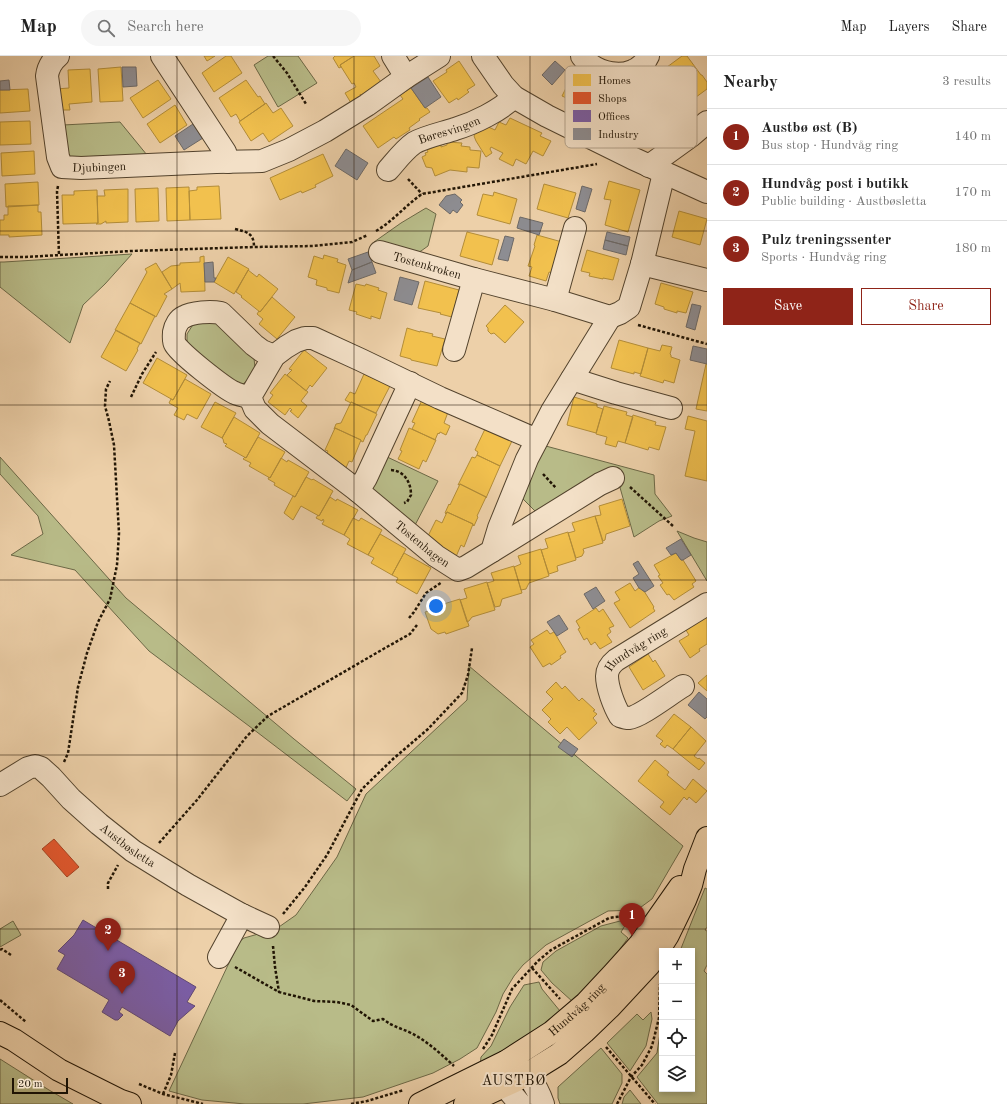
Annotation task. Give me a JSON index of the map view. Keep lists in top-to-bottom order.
{
  "streets": {
    "main road": ["Hundvåg ring"],
    "street": [
      "Børesvingen",
      "Djubingen",
      "Tostenkroken",
      "Tostenhagen",
      "Austbøsletta"
    ]
  },
  "districts": ["AUSTBØ"],
  "legend": [
    "Homes",
    "Shops",
    "Offices",
    "Industry"
  ],
  "scale_bar": "20 m",
  "page": {
    "header": "Map",
    "search": "Search here",
    "nav": ["Map", "Layers", "Share"],
    "heading": ["Nearby", "3 results"],
    "list": [
      {
        "mark": "1",
        "name": "Austbø øst (B)",
        "note": "Bus stop · Hundvåg ring",
        "value": "140 m"
      },
      {
        "mark": "2",
        "name": "Hundvåg post i butikk",
        "note": "Public building · Austbøsletta",
        "value": "170 m"
      },
      {
        "mark": "3",
        "name": "Pulz treningssenter",
        "note": "Sports · Hundvåg ring",
        "value": "180 m"
      }
    ],
    "buttons": ["Save", "Share"],
    "pins": ["1", "2", "3"],
    "map_buttons": ["+", "−"],
    "scale": "20 m"
  }
}
